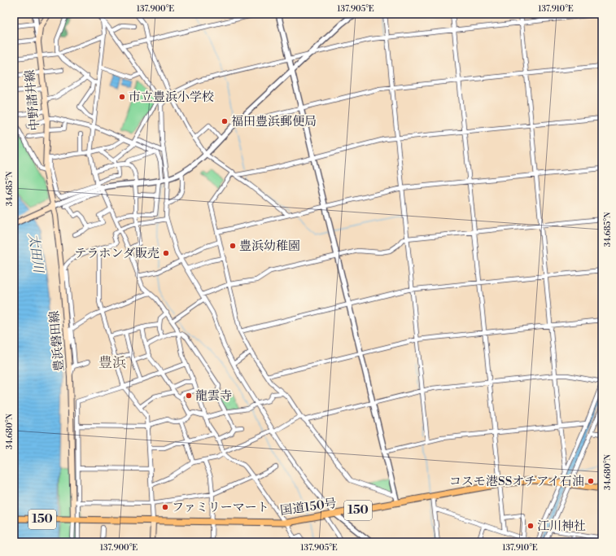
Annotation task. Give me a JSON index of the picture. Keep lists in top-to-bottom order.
{
  "streets": {
    "highway": ["国道150号", "150"],
    "main road": ["中野諸井線", "豊浜磐田線"]
  },
  "crossings": [
    ["中野諸井線", "豊浜磐田線"],
    ["豊浜磐田線", "国道150号"]
  ],
  "districts": ["豊浜"],
  "water": ["太田川"],
  "places": [
    "市立豊浜小学校",
    "福田豊浜郵便局",
    "豊浜幼稚園",
    "テラホンダ販売",
    "龍雲寺",
    "コスモ港SSオチアイ石油",
    "ファミリーマート",
    "江川神社"
  ],
  "coordinates": [
    "137.900°E",
    "137.905°E",
    "137.910°E",
    "34.685°N",
    "34.680°N"
  ]
}
